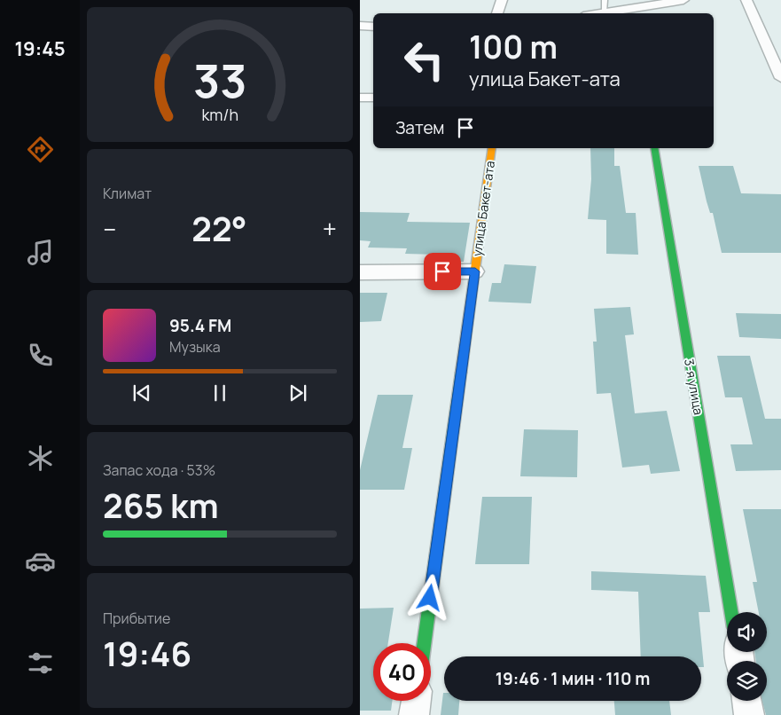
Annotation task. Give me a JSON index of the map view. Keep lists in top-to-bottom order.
{
  "streets": {
    "street": ["улица Бакет-ата", "3-я улица"]
  },
  "page": {
    "tabs": "19:45",
    "turn": ["100 m", "улица Бакет-ата"],
    "then": "Затем",
    "tile": [
      "Климат",
      ["Запас хода · 53%", "265 km"],
      ["Прибытие", "19:46"]
    ],
    "heat": ["−", "22°", "+"],
    "song": ["95.4 FM", "Музыка"],
    "limit": "40",
    "trip": "19:46 · 1 мин · 110 m",
    "gauge": ["33", "km/h"]
  }
}
